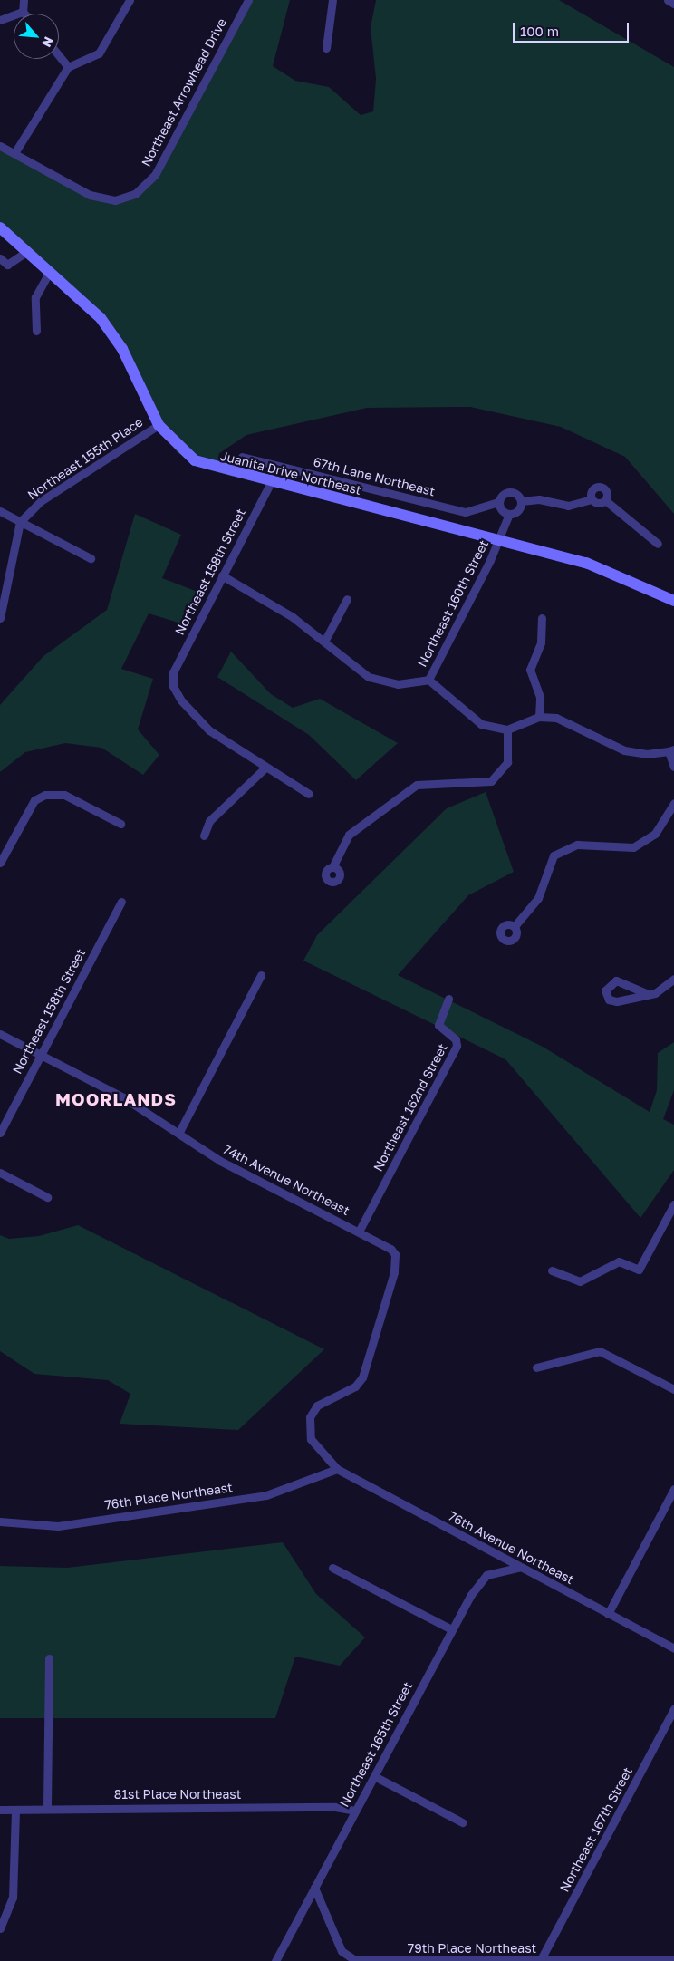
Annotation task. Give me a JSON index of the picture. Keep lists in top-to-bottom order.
{
  "streets": {
    "main road": ["Juanita Drive Northeast"],
    "street": [
      "Northeast Arrowhead Drive",
      "Northeast 155th Place",
      "67th Lane Northeast",
      "Northeast 158th Street",
      "Northeast 160th Street",
      "Northeast 162nd Street",
      "74th Avenue Northeast",
      "76th Place Northeast",
      "76th Avenue Northeast",
      "Northeast 165th Street",
      "81st Place Northeast",
      "Northeast 167th Street",
      "79th Place Northeast"
    ]
  },
  "crossings": [
    ["Northeast 155th Place", "Juanita Drive Northeast"],
    ["Juanita Drive Northeast", "Northeast 158th Street"],
    ["Juanita Drive Northeast", "Northeast 160th Street"],
    ["Northeast 158th Street", "74th Avenue Northeast"],
    ["Northeast 162nd Street", "74th Avenue Northeast"],
    ["74th Avenue Northeast", "76th Place Northeast"],
    ["74th Avenue Northeast", "76th Avenue Northeast"],
    ["76th Place Northeast", "76th Avenue Northeast"],
    ["76th Avenue Northeast", "Northeast 165th Street"],
    ["Northeast 165th Street", "81st Place Northeast"],
    ["Northeast 165th Street", "79th Place Northeast"],
    ["Northeast 167th Street", "79th Place Northeast"]
  ],
  "districts": ["MOORLANDS"],
  "scale_bar": "100 m",
  "north": "bottom right"
}
